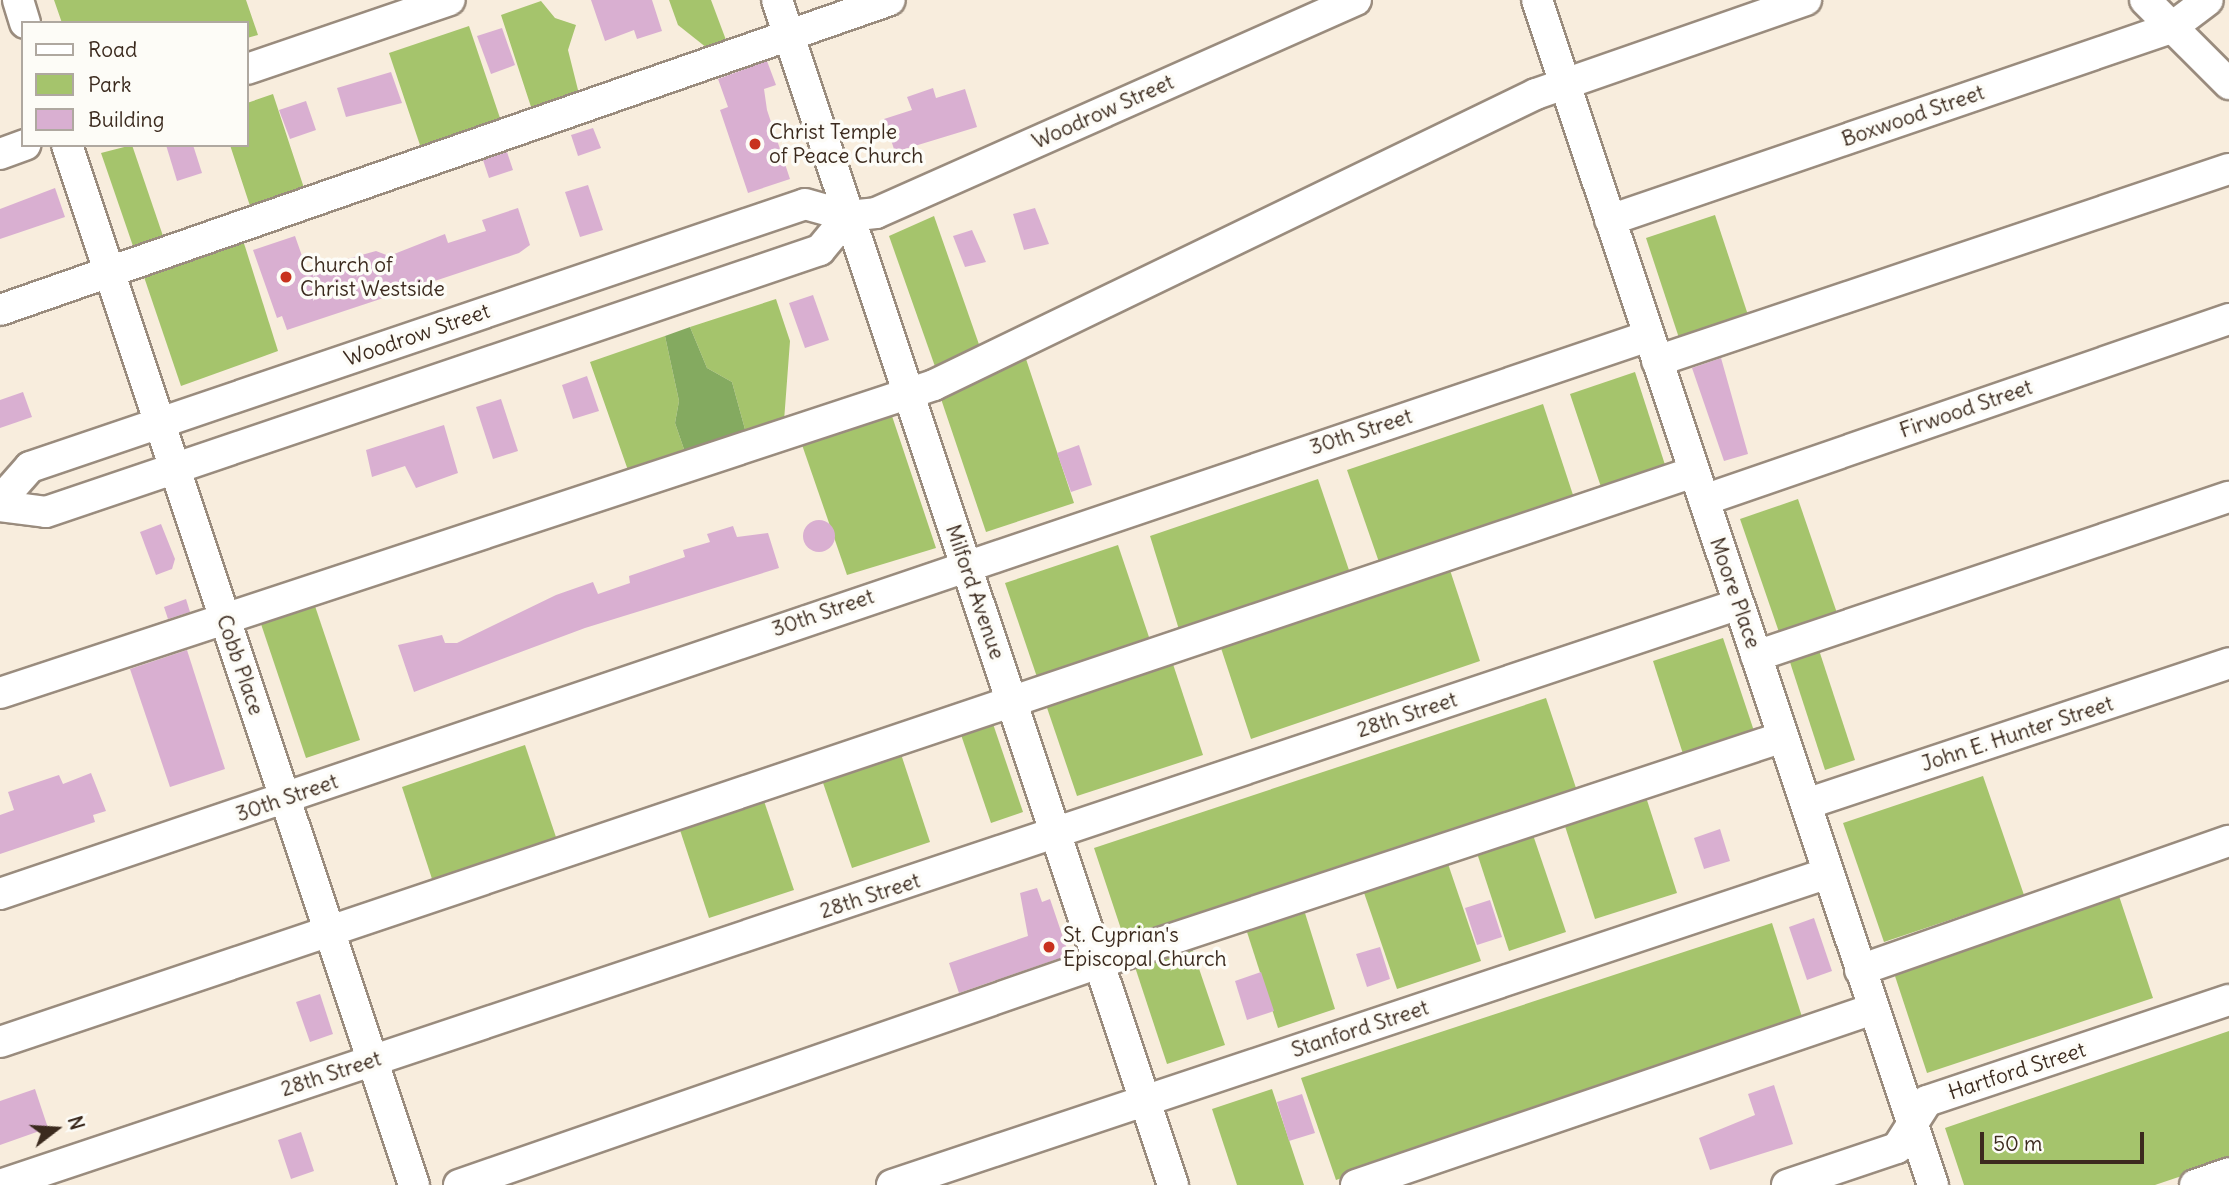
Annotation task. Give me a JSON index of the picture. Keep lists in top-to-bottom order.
{
  "streets": {
    "street": [
      "Woodrow Street",
      "Boxwood Street",
      "Firwood Street",
      "30th Street",
      "Milford Avenue",
      "Moore Place",
      "Cobb Place",
      "28th Street",
      "John E. Hunter Street",
      "Stanford Street",
      "Hartford Street"
    ]
  },
  "crossings": [
    ["Woodrow Street", "Milford Avenue"],
    ["Woodrow Street", "Cobb Place"],
    ["Boxwood Street", "Moore Place"],
    ["Firwood Street", "Moore Place"],
    ["30th Street", "Milford Avenue"],
    ["30th Street", "Moore Place"],
    ["30th Street", "Cobb Place"],
    ["Milford Avenue", "28th Street"],
    ["Milford Avenue", "Stanford Street"],
    ["Moore Place", "28th Street"],
    ["Moore Place", "John E. Hunter Street"],
    ["Moore Place", "Stanford Street"],
    ["Moore Place", "Hartford Street"],
    ["Cobb Place", "28th Street"]
  ],
  "places": ["Christ Temple of Peace Church", "Church of Christ Westside", "St. Cyprian's Episcopal Church"],
  "legend": ["Road", "Park", "Building"],
  "scale_bar": "50 m",
  "north": "right"
}
